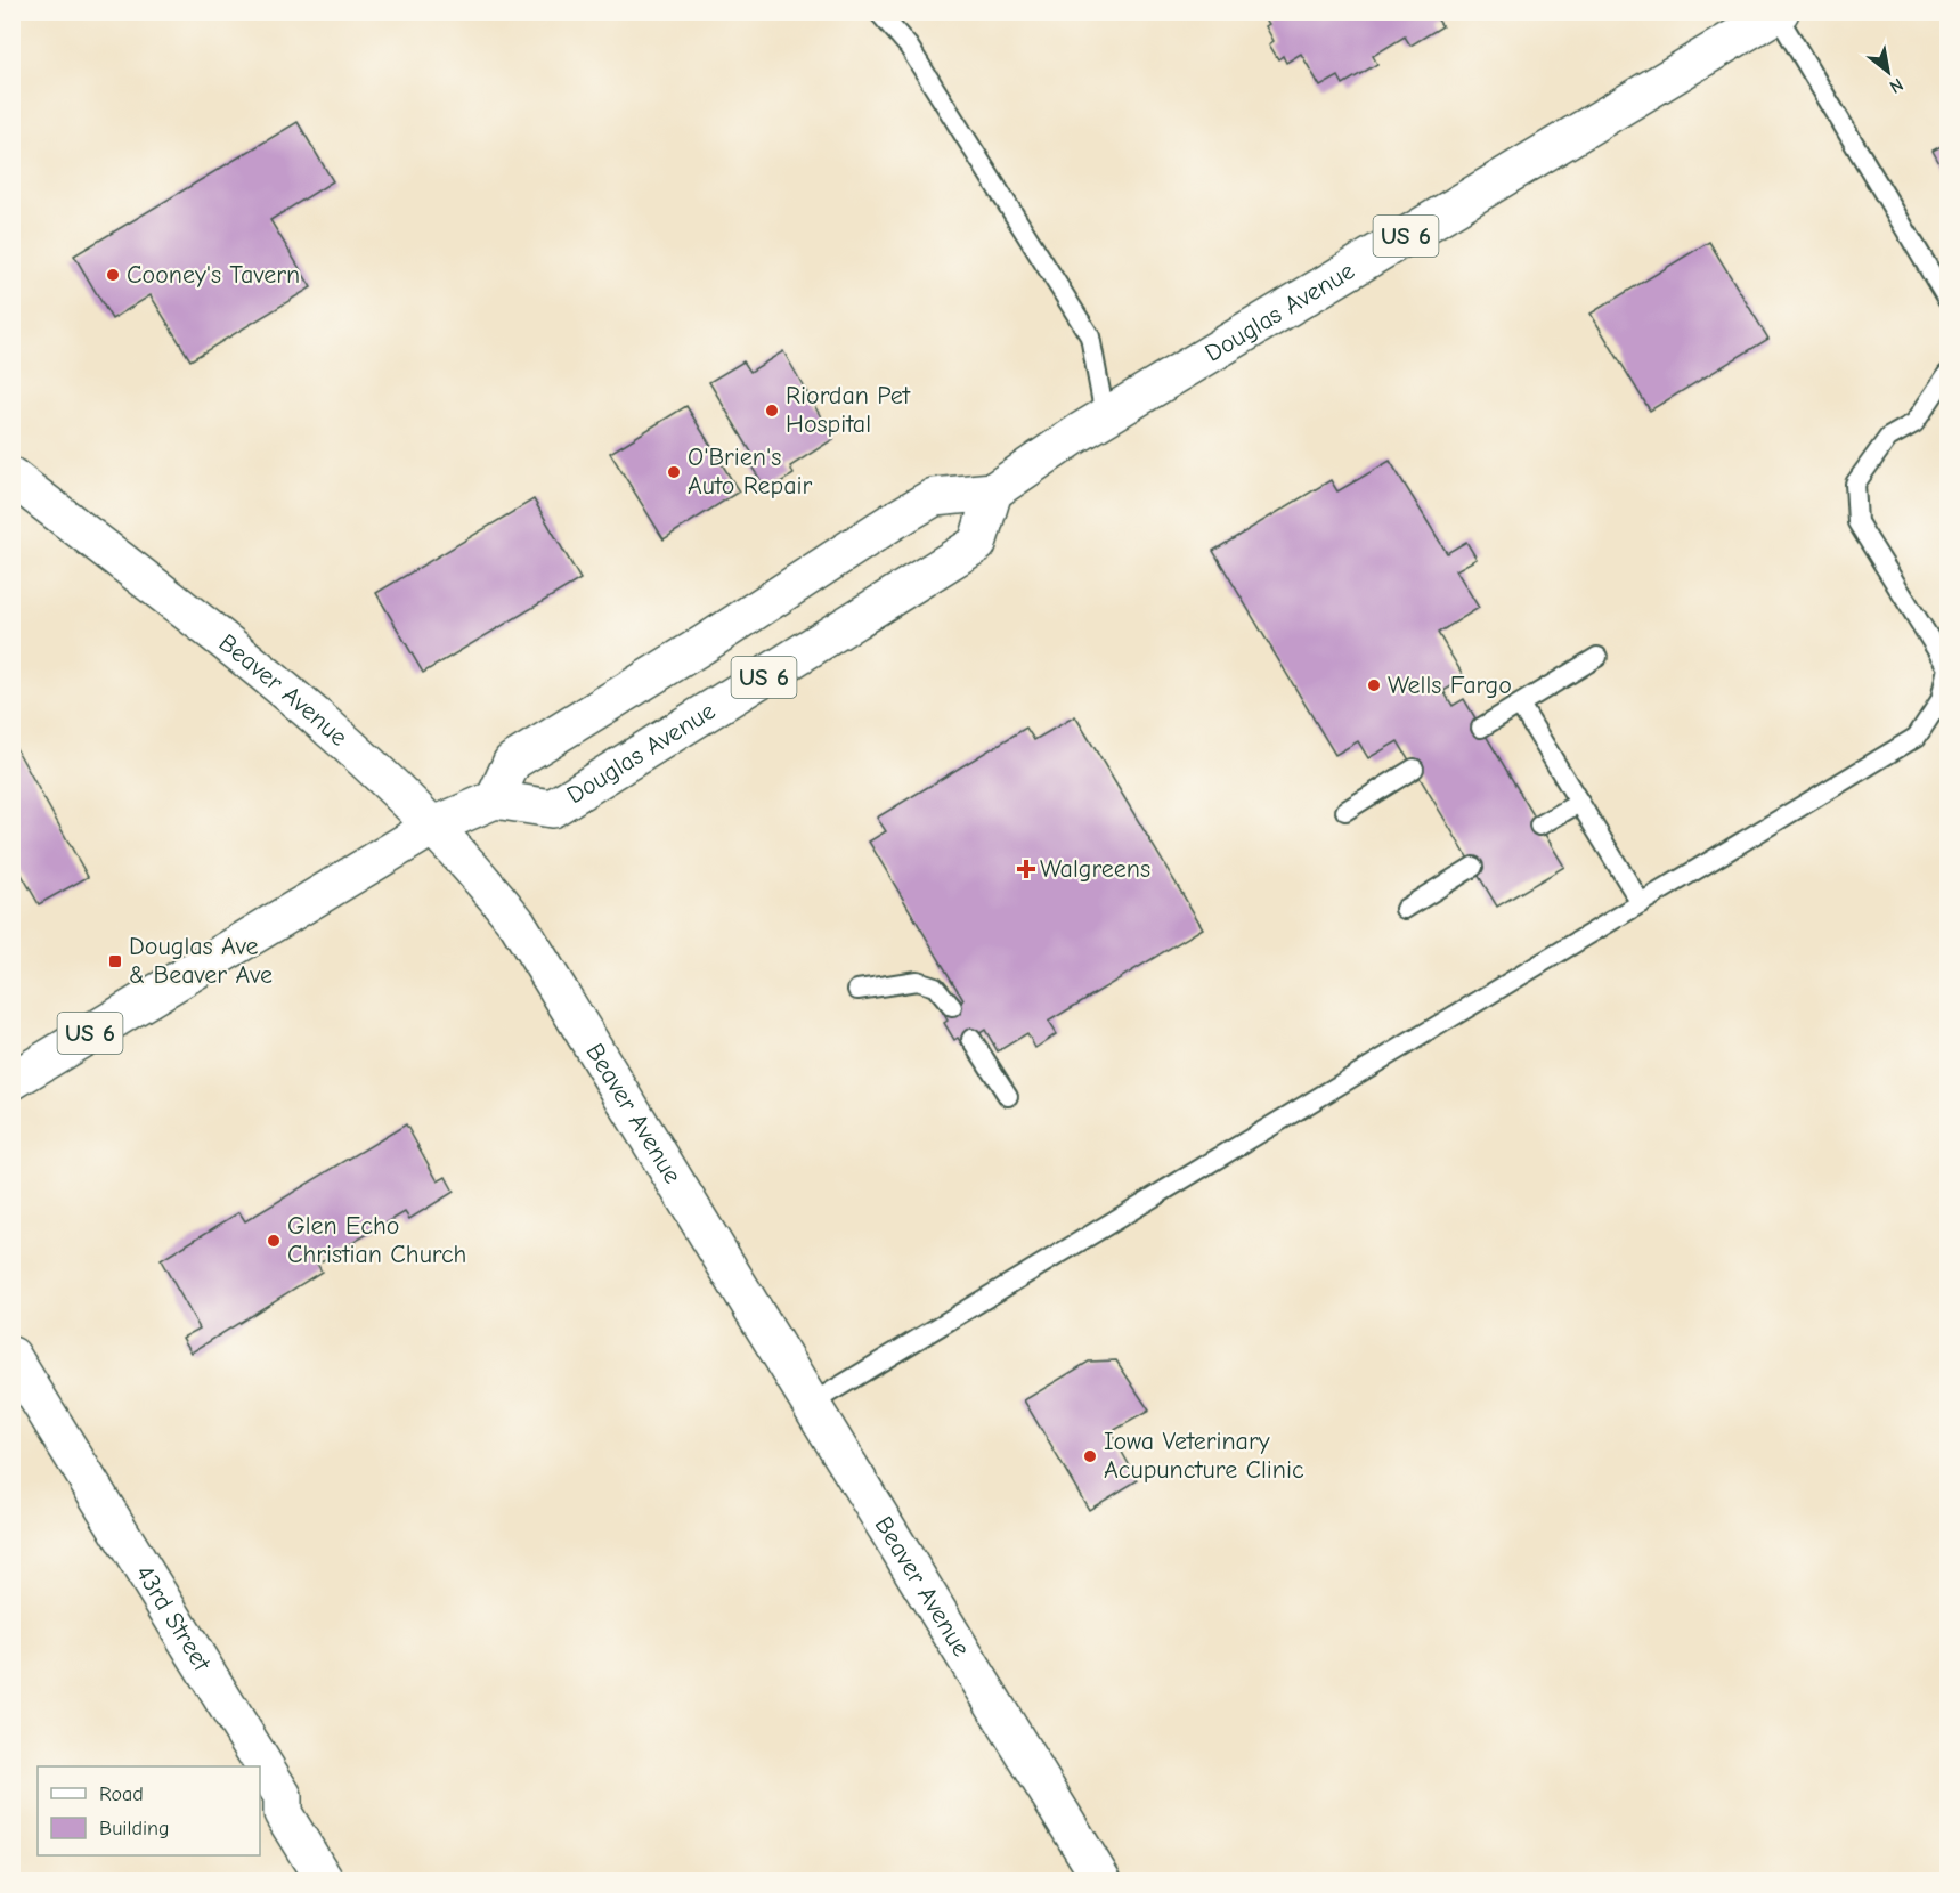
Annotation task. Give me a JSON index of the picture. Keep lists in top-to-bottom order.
{
  "streets": {
    "main road": [
      "US 6",
      "Douglas Avenue",
      "Beaver Avenue",
      "43rd Street"
    ]
  },
  "crossings": [
    ["US 6", "Douglas Avenue"],
    ["US 6", "Beaver Avenue"]
  ],
  "places": {
    "other": [
      "Cooney's Tavern",
      "Riordan Pet Hospital",
      "O'Brien's Auto Repair",
      "Wells Fargo",
      "Glen Echo Christian Church",
      "Iowa Veterinary Acupuncture Clinic"
    ],
    "health": ["Walgreens"],
    "transit": ["Douglas Ave & Beaver Ave"]
  },
  "legend": ["Road", "Building"],
  "north": "bottom right"
}
